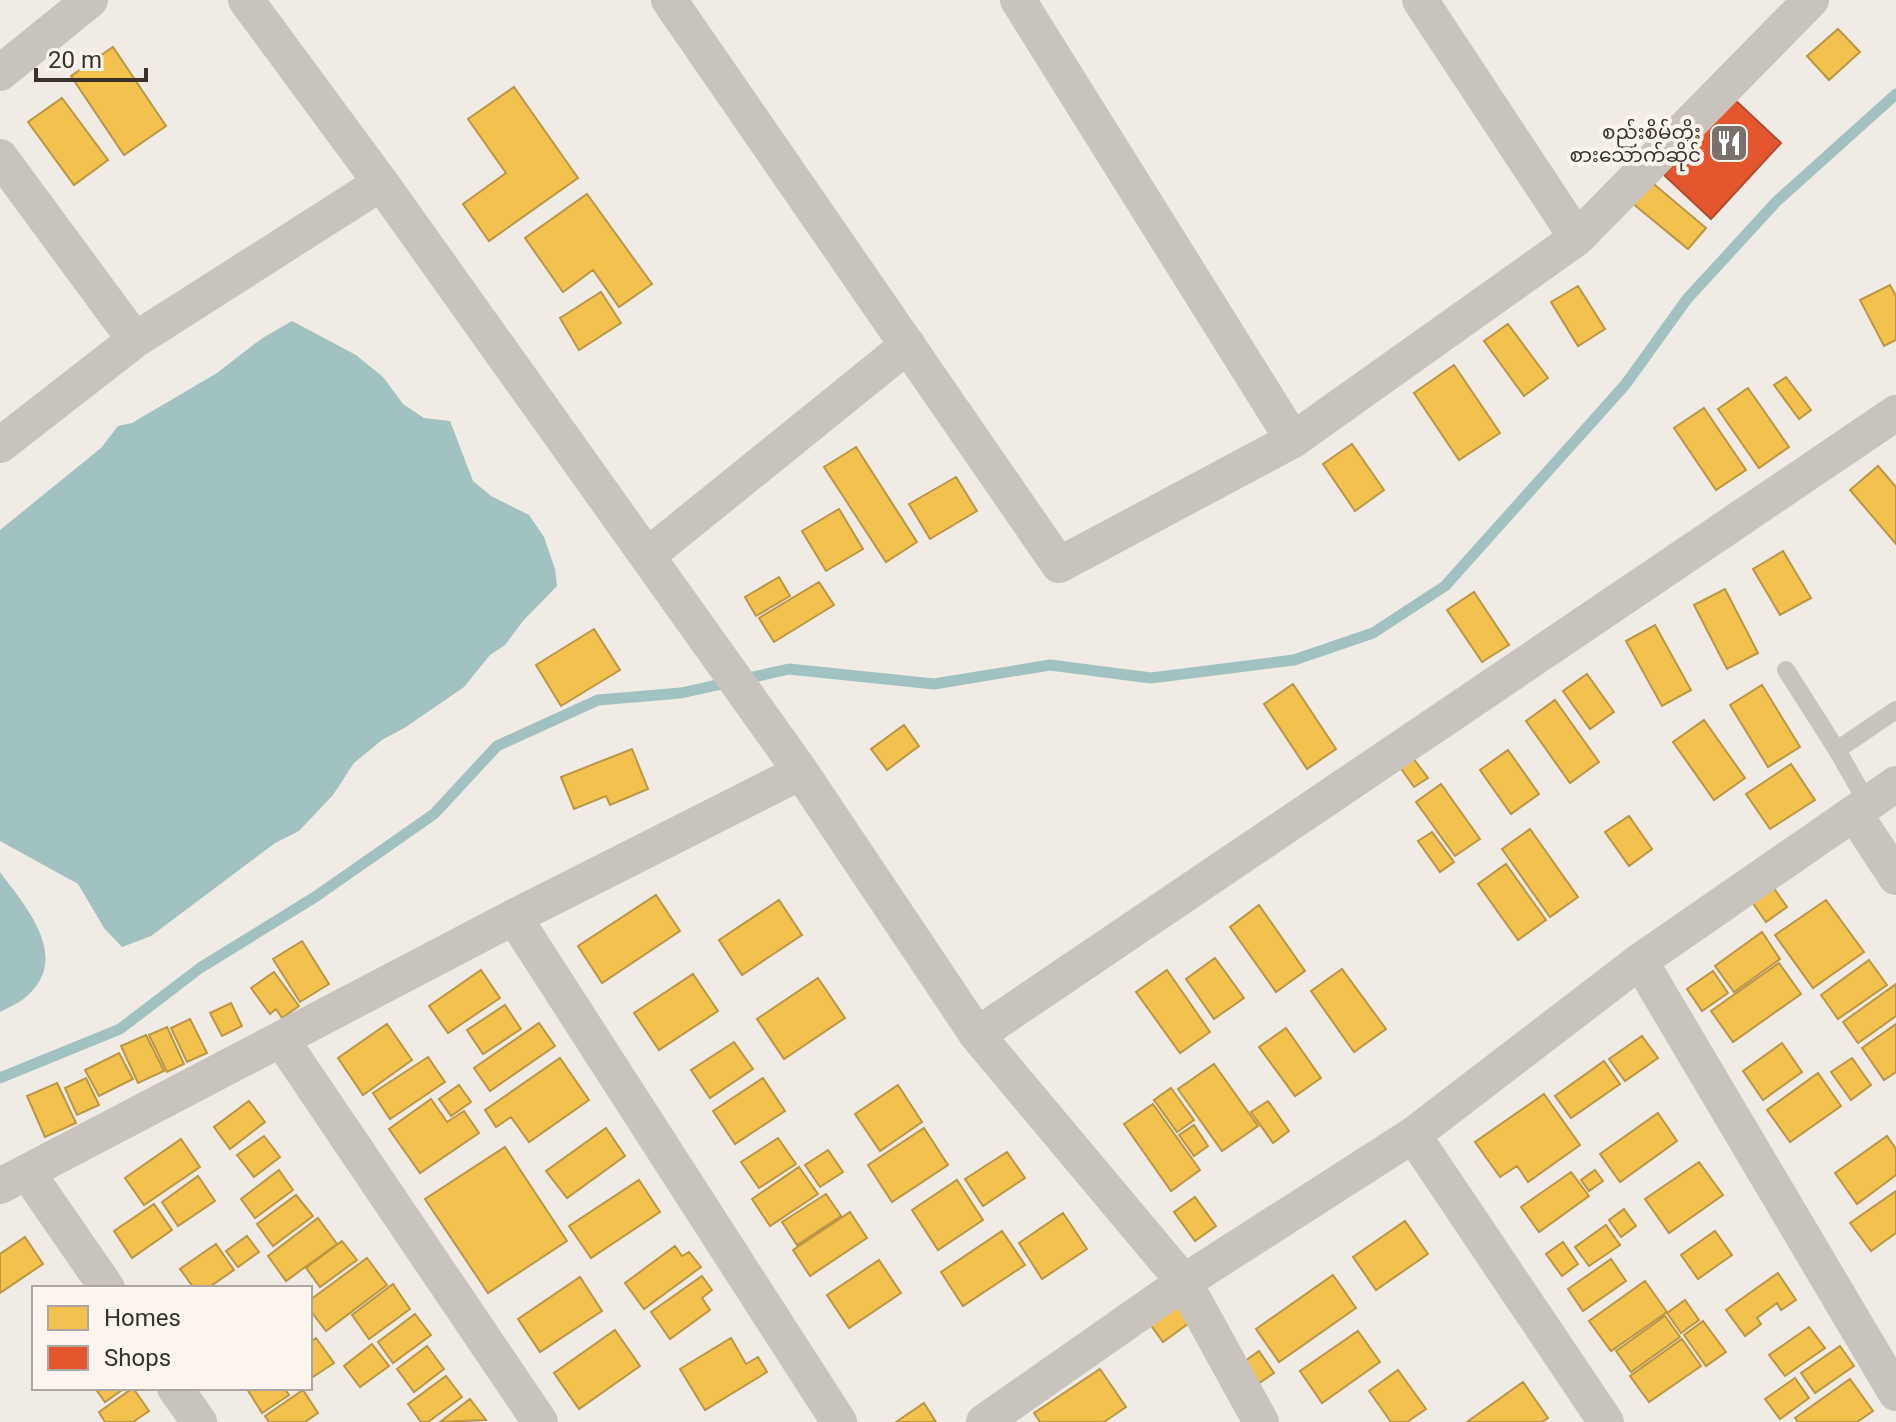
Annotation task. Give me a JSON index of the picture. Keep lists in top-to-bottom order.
{
  "places": {
    "restaurant": ["စည်းစိမ်တိုး စားသောက်ဆိုင်"]
  },
  "legend": ["Homes", "Shops"],
  "scale_bar": "20 m"
}
